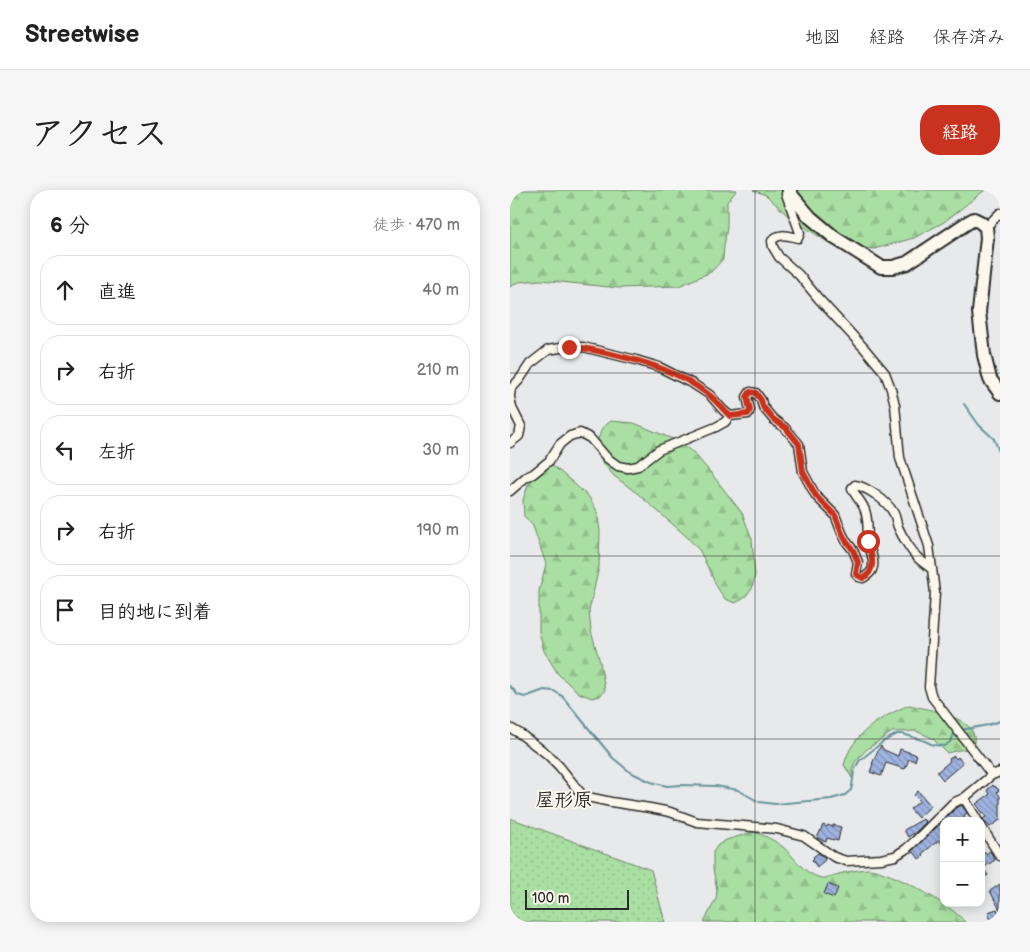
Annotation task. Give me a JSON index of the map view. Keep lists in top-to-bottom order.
{
  "districts": ["屋形原"],
  "scale_bar": "100 m",
  "page": {
    "header": "Streetwise",
    "nav": ["地図", "経路", "保存済み"],
    "title": "アクセス",
    "buttons": "経路",
    "heading": ["6 分", "徒歩 · 470 m"],
    "list": [
      ["直進", "40 m"],
      ["右折", "210 m"],
      ["左折", "30 m"],
      ["右折", "190 m"],
      "目的地に到着"
    ],
    "map_buttons": ["+", "−"],
    "scale": "100 m"
  }
}
